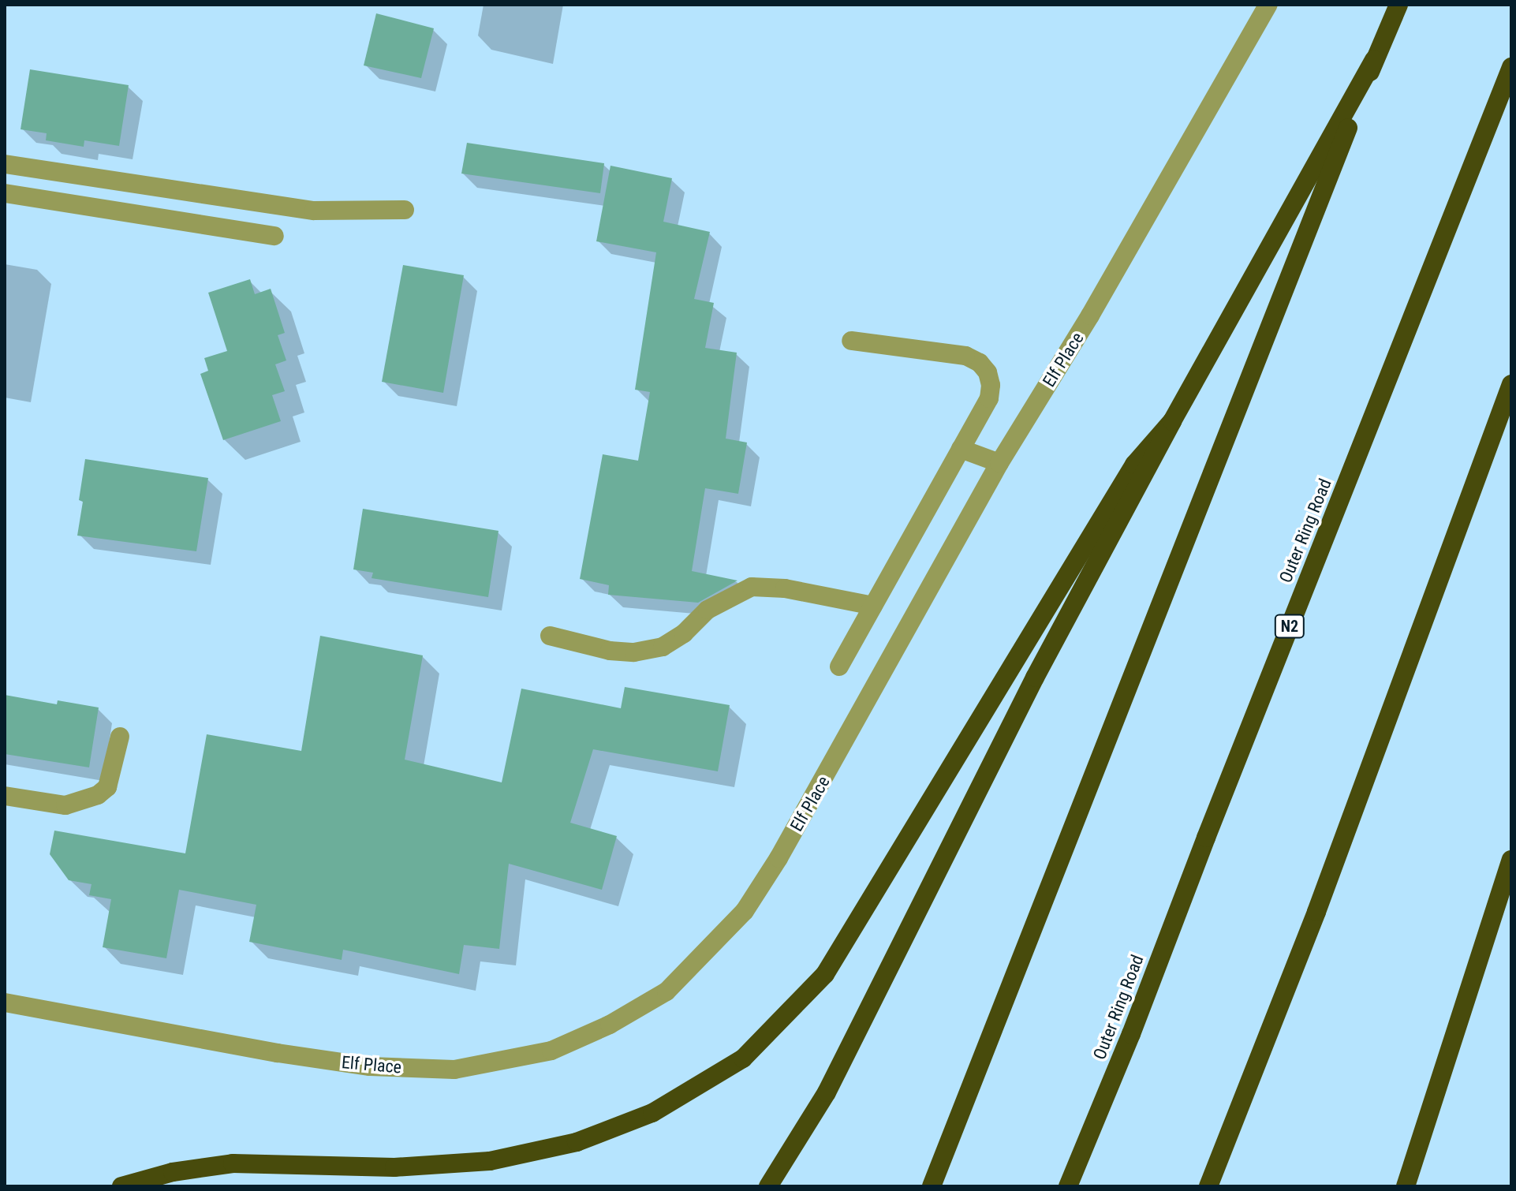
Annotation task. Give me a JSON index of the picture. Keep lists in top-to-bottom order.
{
  "streets": {
    "highway": ["Outer Ring Road", "N2"],
    "street": ["Elf Place"]
  }
}
